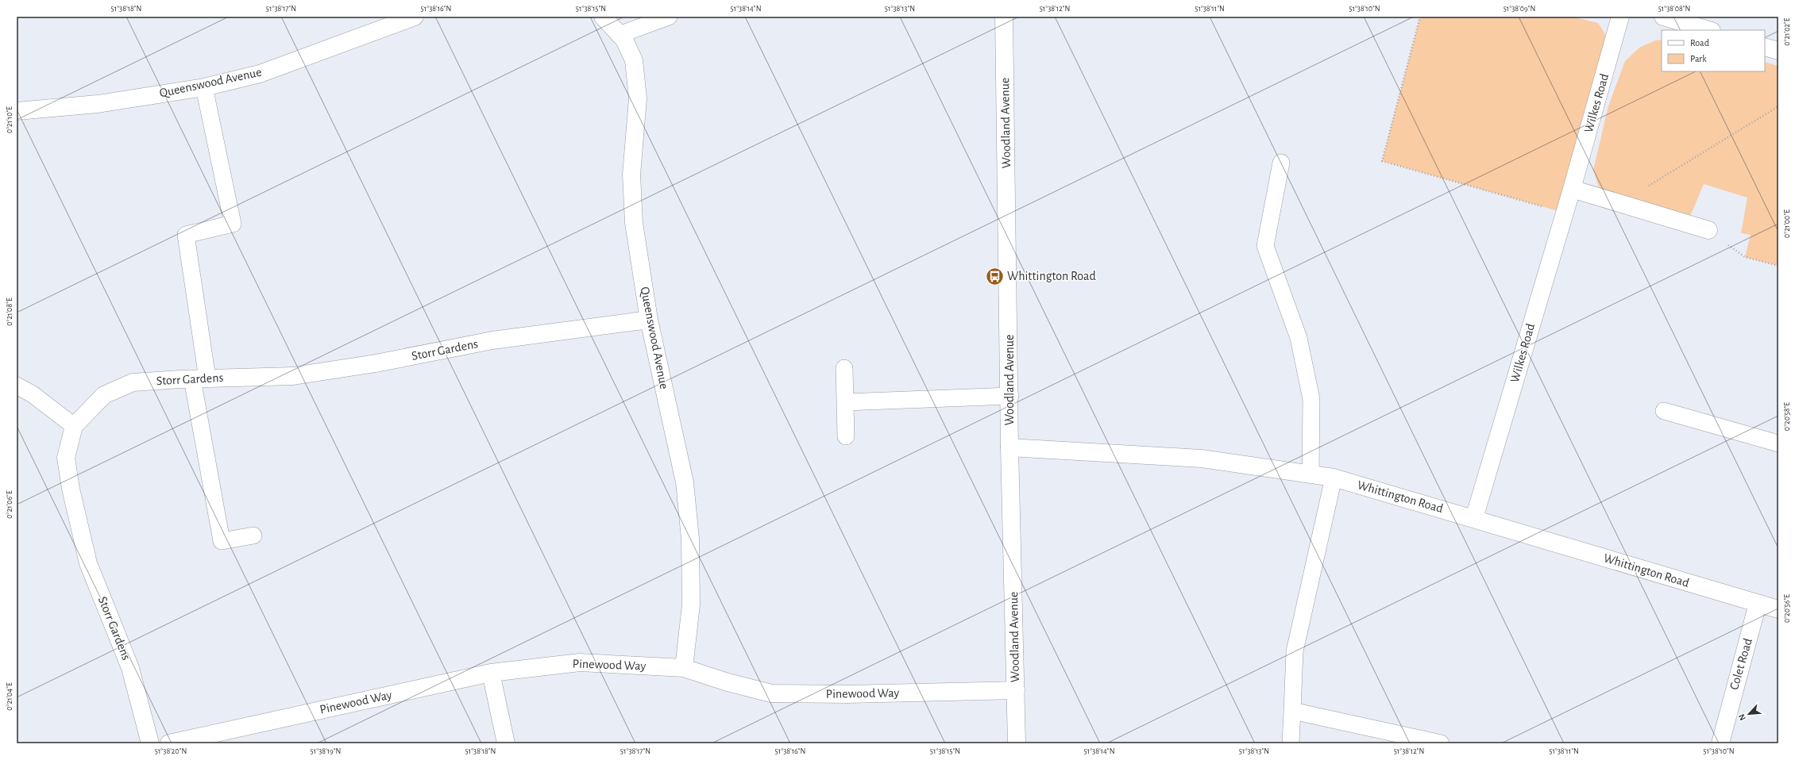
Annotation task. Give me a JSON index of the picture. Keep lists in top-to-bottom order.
{
  "streets": {
    "street": [
      "Queenswood Avenue",
      "Wilkes Road",
      "Woodland Avenue",
      "Storr Gardens",
      "Whittington Road",
      "Colet Road",
      "Pinewood Way"
    ]
  },
  "crossings": [
    ["Queenswood Avenue", "Storr Gardens"],
    ["Queenswood Avenue", "Pinewood Way"],
    ["Wilkes Road", "Whittington Road"],
    ["Woodland Avenue", "Whittington Road"],
    ["Woodland Avenue", "Pinewood Way"],
    ["Whittington Road", "Colet Road"]
  ],
  "places": {
    "bus stop": ["Whittington Road"]
  },
  "legend": ["Road", "Park"],
  "north": "bottom left",
  "coordinates": [
    "51°38'18\"N",
    "51°38'17\"N",
    "51°38'16\"N",
    "51°38'15\"N",
    "51°38'14\"N",
    "51°38'13\"N",
    "51°38'12\"N",
    "51°38'11\"N",
    "51°38'10\"N",
    "51°38'09\"N",
    "51°38'08\"N",
    "0°21'02\"E",
    "0°21'10\"E",
    "0°21'00\"E",
    "0°21'08\"E",
    "0°20'58\"E",
    "0°21'06\"E",
    "0°20'56\"E",
    "0°21'04\"E",
    "51°38'20\"N",
    "51°38'19\"N"
  ]
}
